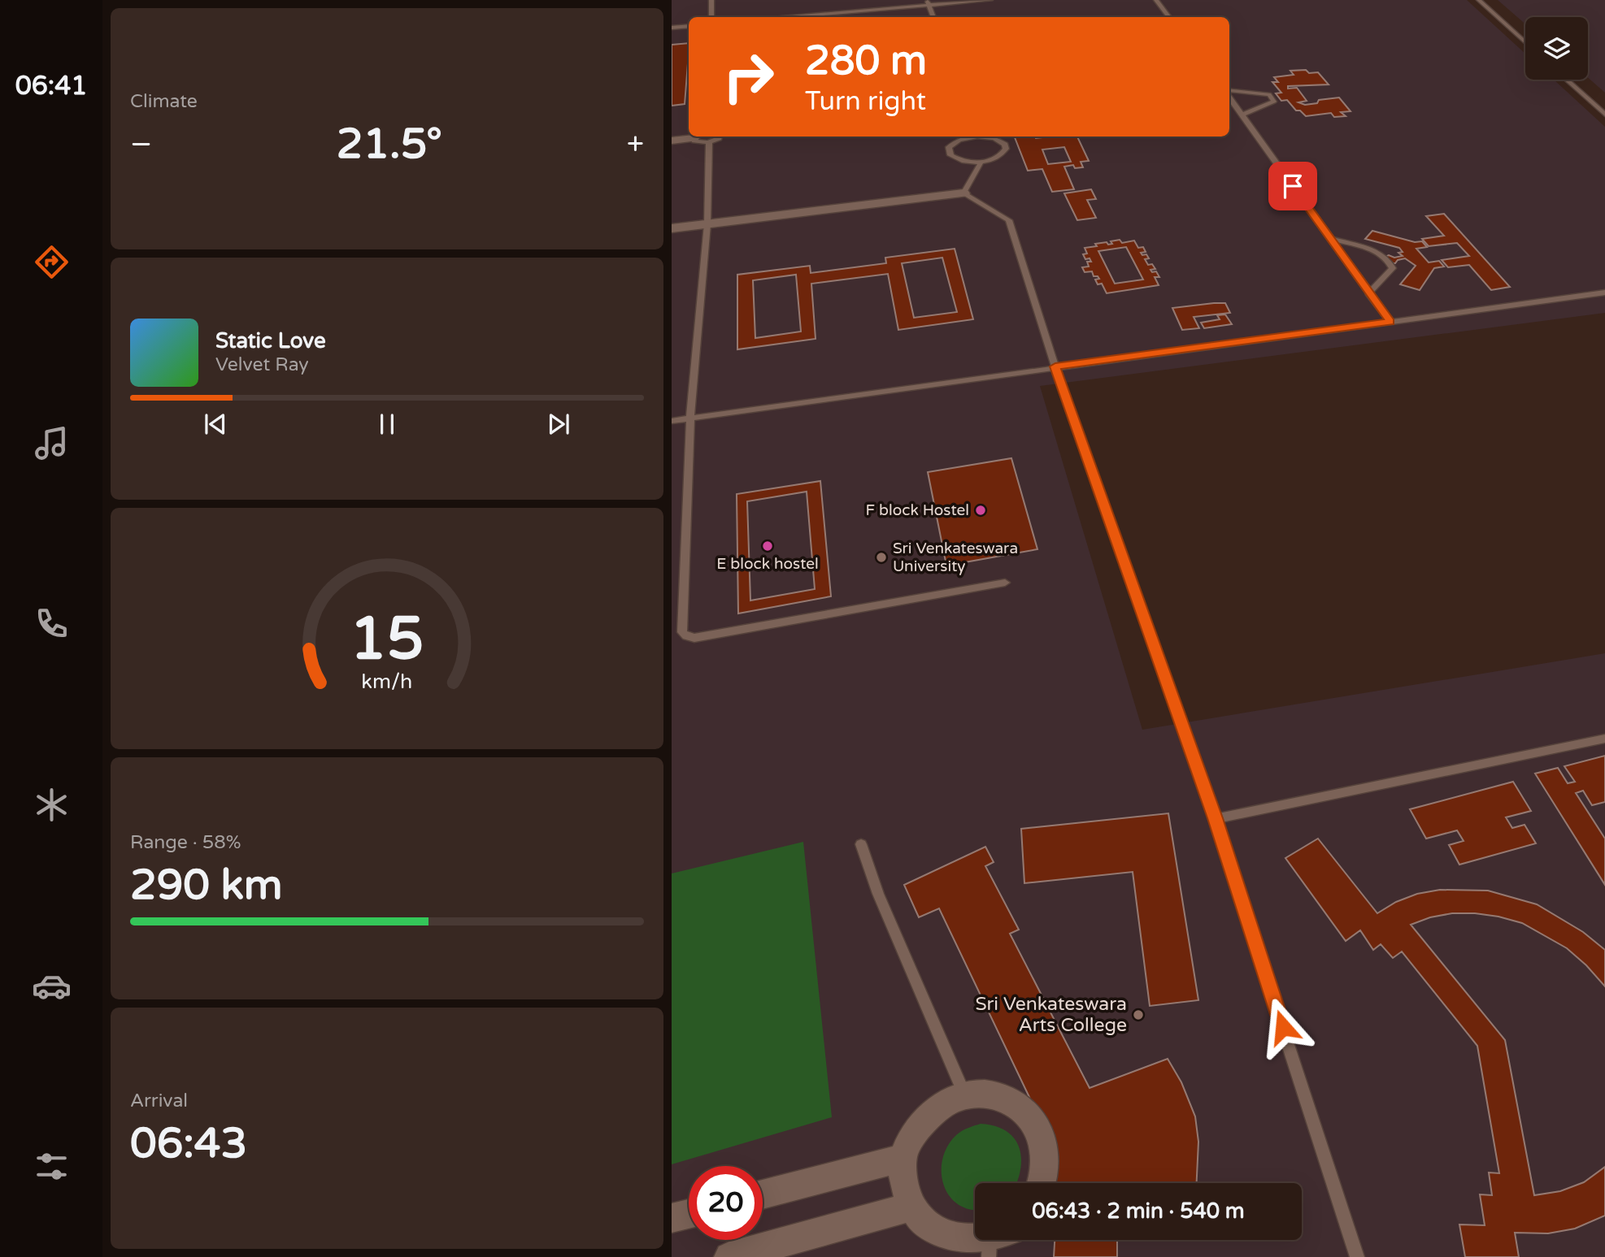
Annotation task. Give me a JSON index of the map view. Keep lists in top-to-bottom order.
{
  "places": [
    "F block Hostel",
    "E block hostel",
    "Sri Venkateswara University",
    "Sri Venkateswara Arts College"
  ],
  "page": {
    "tabs": "06:41",
    "tile": [
      "Climate",
      ["Range · 58%", "290 km"],
      ["Arrival", "06:43"]
    ],
    "turn": ["280 m", "Turn right"],
    "heat": ["−", "21.5°", "+"],
    "song": ["Static Love", "Velvet Ray"],
    "limit": "20",
    "trip": "06:43 · 2 min · 540 m",
    "gauge": ["15", "km/h"]
  }
}
